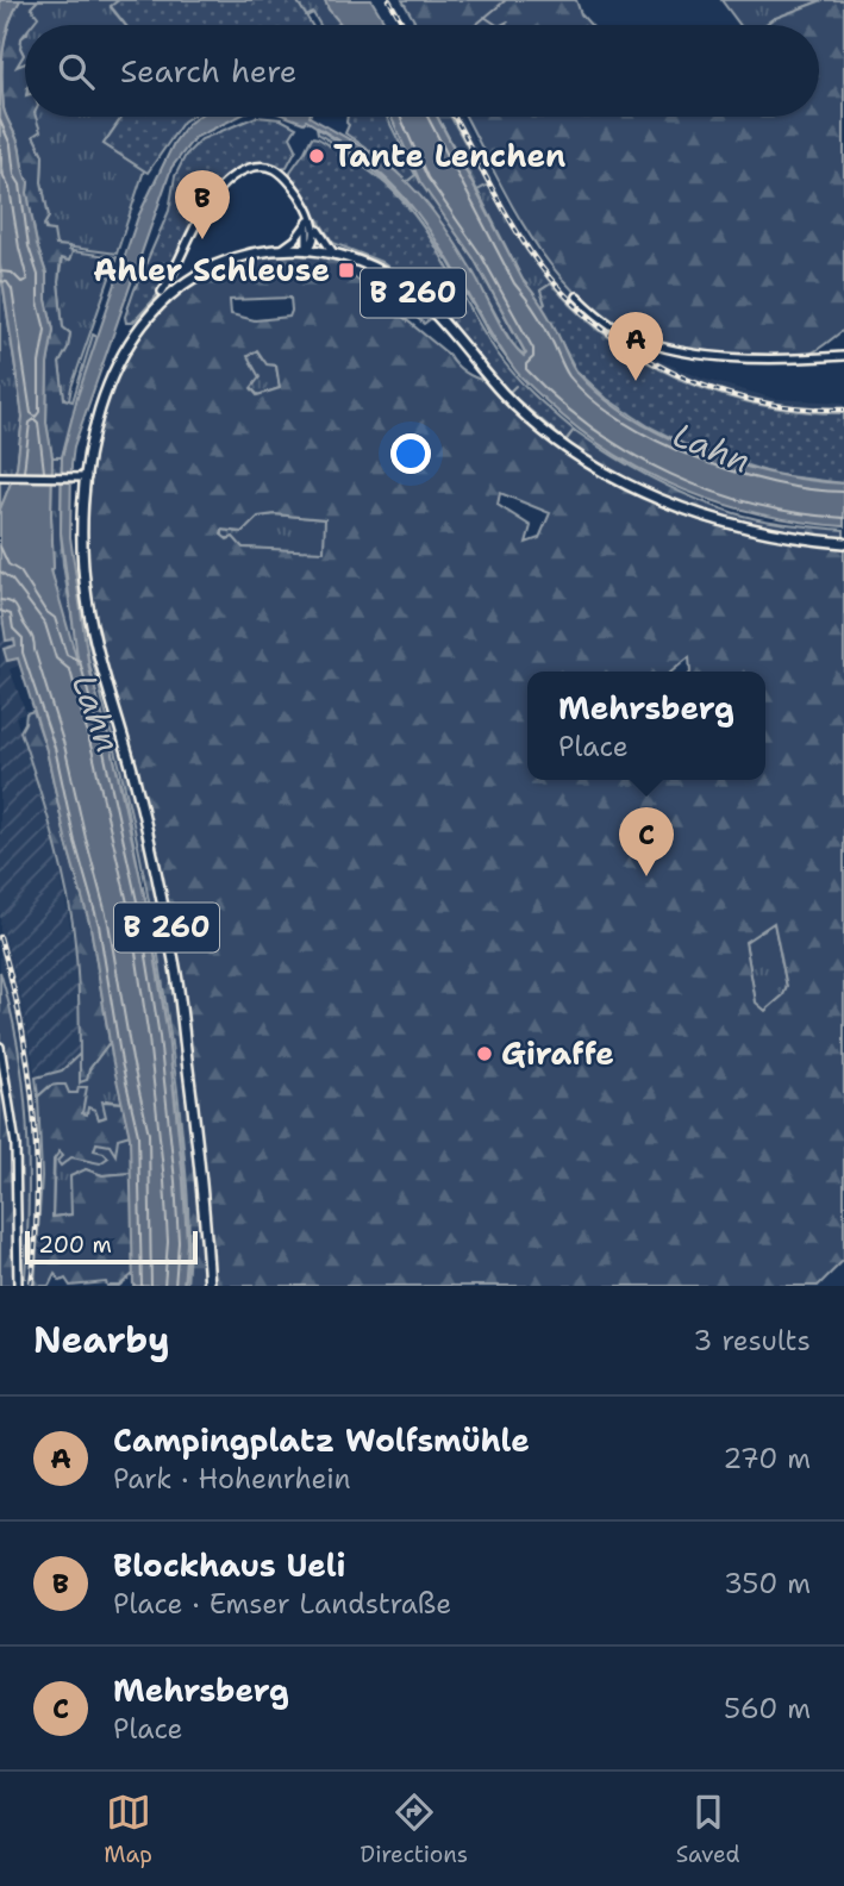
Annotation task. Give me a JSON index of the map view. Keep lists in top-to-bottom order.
{
  "streets": {
    "main road": ["B 260"]
  },
  "water": ["Lahn"],
  "places": {
    "other": ["Tante Lenchen", "Giraffe"],
    "transit": ["Ahler Schleuse"]
  },
  "scale_bar": "200 m",
  "page": {
    "search": "Search here",
    "pins": ["B", "A", "C"],
    "popup": ["Mehrsberg", "Place"],
    "scale": "200 m",
    "heading": ["Nearby", "3 results"],
    "list": [
      {
        "mark": "A",
        "name": "Campingplatz Wolfsmühle",
        "note": "Park · Hohenrhein",
        "value": "270 m"
      },
      {
        "mark": "B",
        "name": "Blockhaus Ueli",
        "note": "Place · Emser Landstraße",
        "value": "350 m"
      },
      {
        "mark": "C",
        "name": "Mehrsberg",
        "note": "Place",
        "value": "560 m"
      }
    ],
    "nav": ["Map", "Directions", "Saved"]
  }
}
